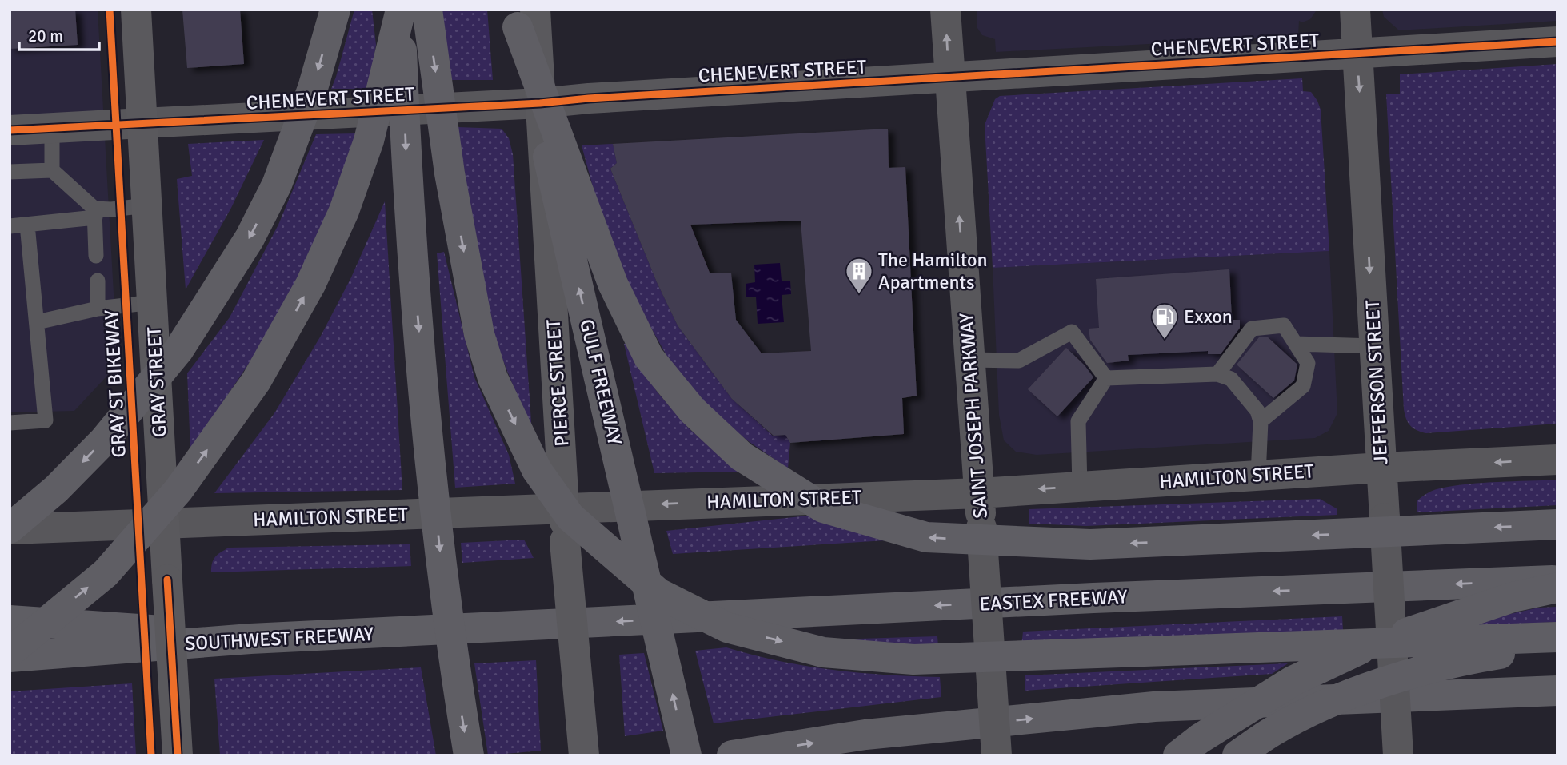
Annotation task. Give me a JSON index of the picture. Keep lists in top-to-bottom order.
{
  "streets": {
    "highway": ["GULF FREEWAY", "EASTEX FREEWAY", "SOUTHWEST FREEWAY"],
    "main road": ["GRAY STREET", "PIERCE STREET"],
    "street": [
      "CHENEVERT STREET",
      "JEFFERSON STREET",
      "SAINT JOSEPH PARKWAY",
      "HAMILTON STREET"
    ],
    "cycle path": ["GRAY ST BIKEWAY"]
  },
  "crossings": [
    ["CHENEVERT STREET", "GRAY STREET"],
    ["CHENEVERT STREET", "JEFFERSON STREET"],
    ["CHENEVERT STREET", "PIERCE STREET"],
    ["CHENEVERT STREET", "SAINT JOSEPH PARKWAY"],
    ["GRAY STREET", "HAMILTON STREET"],
    ["GULF FREEWAY", "PIERCE STREET"],
    ["JEFFERSON STREET", "HAMILTON STREET"],
    ["PIERCE STREET", "HAMILTON STREET"],
    ["SAINT JOSEPH PARKWAY", "HAMILTON STREET"],
    ["EASTEX FREEWAY", "SOUTHWEST FREEWAY"]
  ],
  "one_way": ["JEFFERSON STREET", "SAINT JOSEPH PARKWAY", "HAMILTON STREET"],
  "places": {
    "building": ["The Hamilton Apartments"],
    "fuel station": ["Exxon"]
  },
  "scale_bar": "20 m"
}
